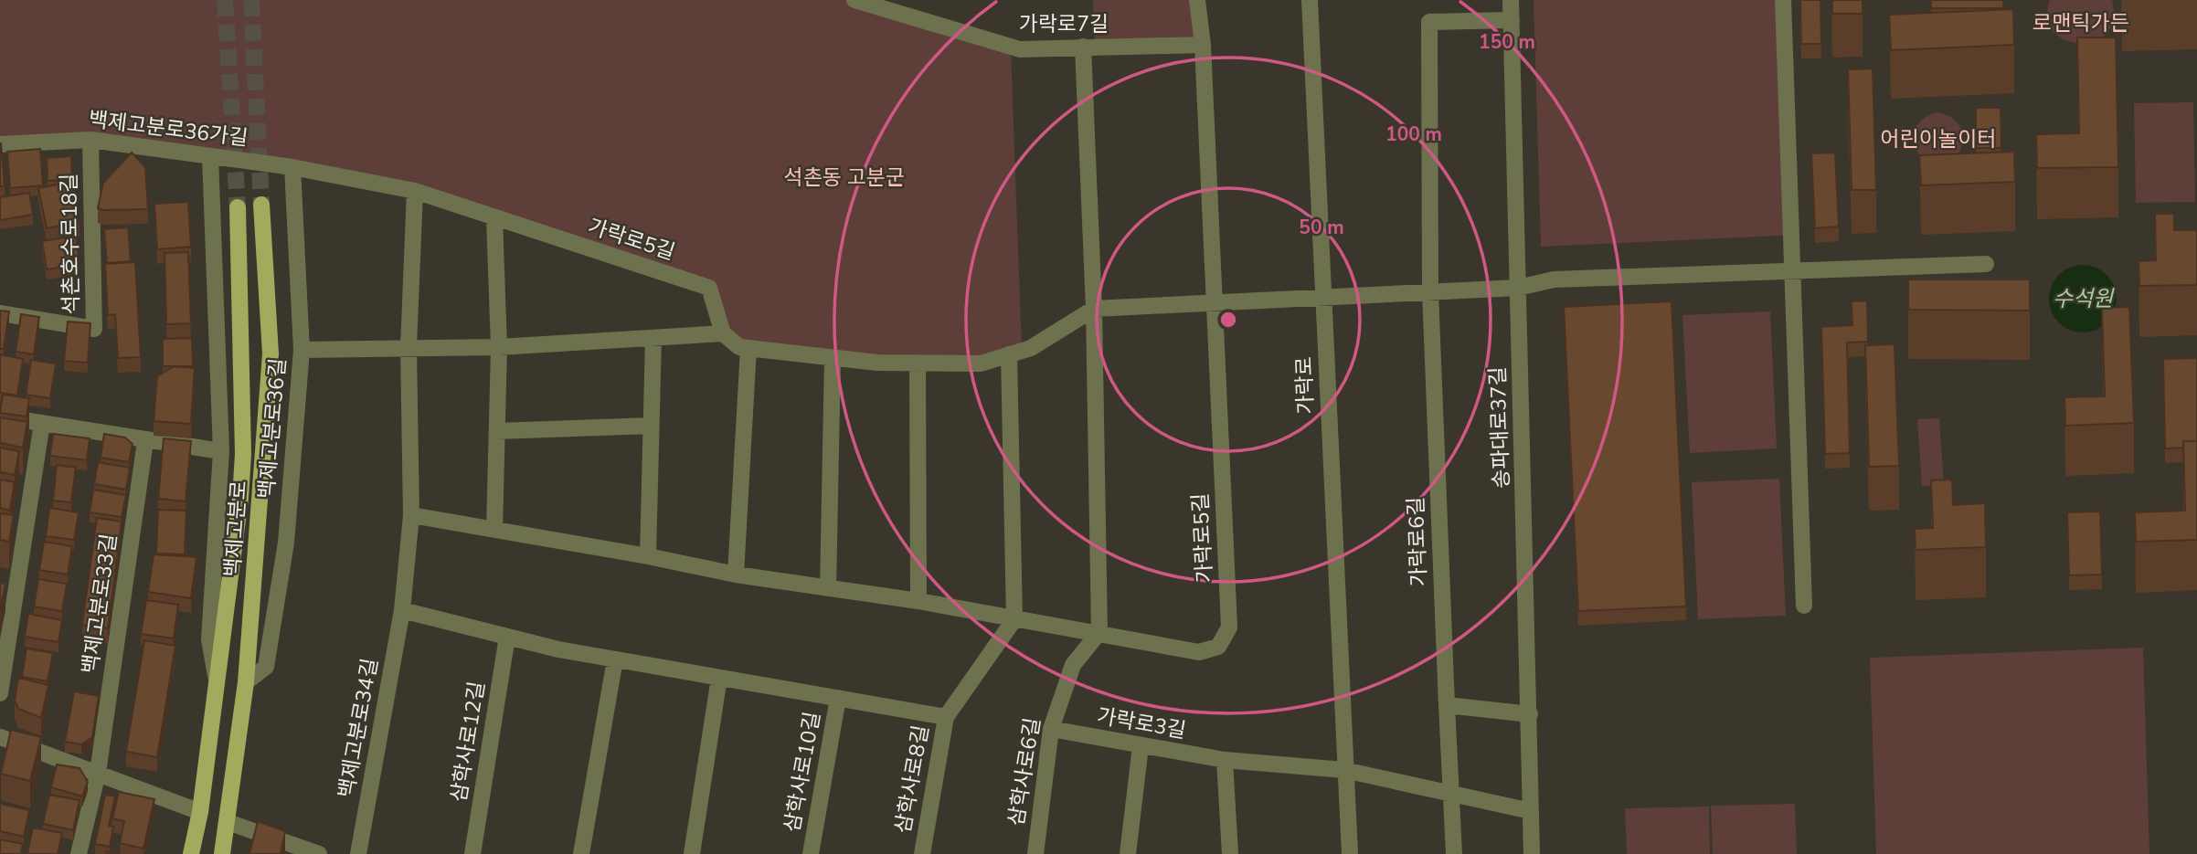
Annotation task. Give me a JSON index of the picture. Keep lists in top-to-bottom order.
{
  "streets": {
    "main road": ["백제고분로"],
    "street": [
      "가락로7길",
      "백제고분로36가길",
      "가락로5길",
      "석촌호수로18길",
      "가락로",
      "송파대로37길",
      "백제고분로36길",
      "가락로6길",
      "백제고분로33길",
      "가락로3길",
      "백제고분로34길",
      "삼학사로12길",
      "삼학사로10길",
      "삼학사로6길",
      "삼학사로8길"
    ]
  },
  "crossings": [
    ["가락로7길", "가락로5길"],
    ["백제고분로36가길", "가락로5길"],
    ["백제고분로36가길", "석촌호수로18길"],
    ["백제고분로36가길", "백제고분로36길"],
    ["가락로5길", "백제고분로36길"],
    ["가락로5길", "백제고분로34길"],
    ["가락로5길", "삼학사로6길"],
    ["가락로5길", "삼학사로8길"],
    ["가락로", "가락로3길"],
    ["송파대로37길", "가락로6길"],
    ["백제고분로36길", "백제고분로"],
    ["가락로3길", "삼학사로6길"]
  ],
  "water": ["수석원"],
  "parks": ["로맨틱가든", "어린이놀이터", "석촌동 고분군"],
  "rings": ["150 m", "100 m", "50 m"]
}
